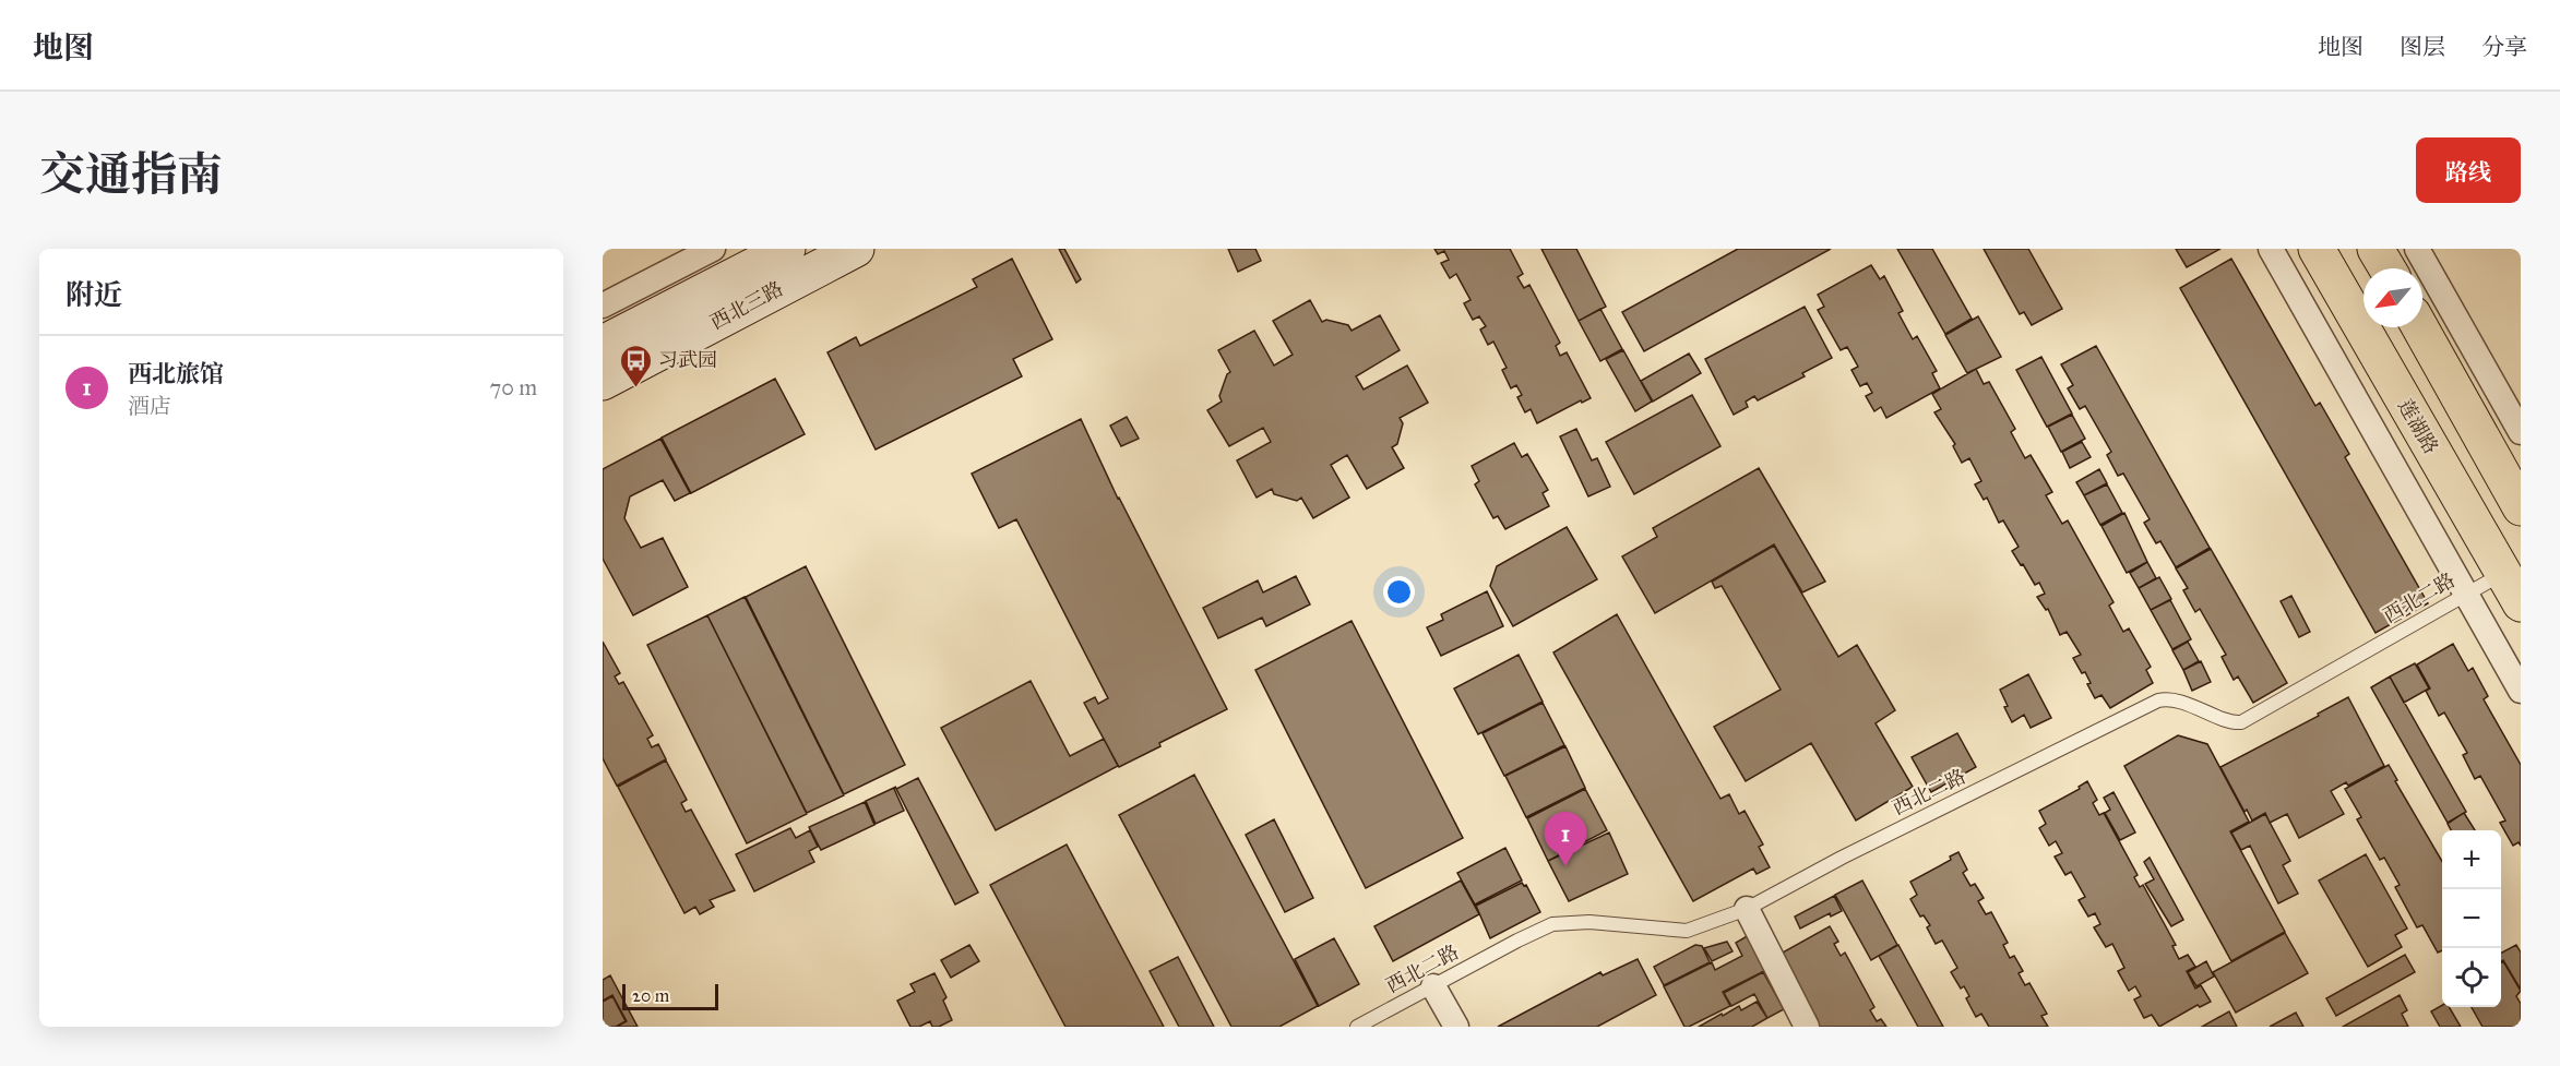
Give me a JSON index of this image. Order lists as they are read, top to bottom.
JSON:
{
  "streets": {
    "main road": ["西北三路", "莲湖路"],
    "lane": ["西北二路"]
  },
  "crossings": [
    ["莲湖路", "西北二路"]
  ],
  "places": {
    "bus stop": ["习武园"]
  },
  "scale_bar": "20 m",
  "north": "bottom left",
  "page": {
    "header": "地图",
    "nav": ["地图", "图层", "分享"],
    "title": "交通指南",
    "buttons": "路线",
    "heading": "附近",
    "list": [
      {
        "mark": "1",
        "name": "西北旅馆",
        "note": "酒店",
        "value": "70 m"
      }
    ],
    "pins": "1",
    "map_buttons": ["+", "−"],
    "scale": "20 m"
  }
}
